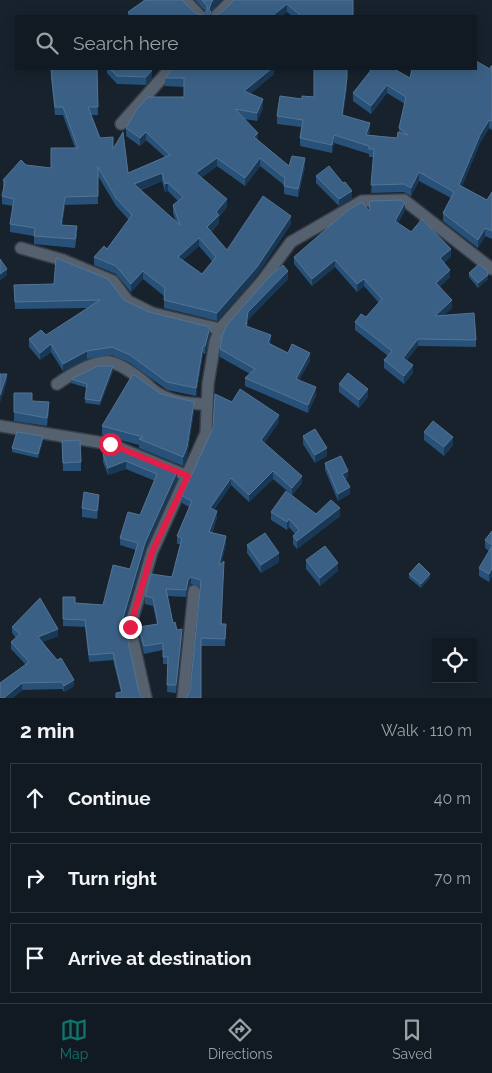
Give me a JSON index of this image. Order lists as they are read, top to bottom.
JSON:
{
  "page": {
    "search": "Search here",
    "heading": ["2 min", "Walk · 110 m"],
    "list": [
      ["Continue", "40 m"],
      ["Turn right", "70 m"],
      "Arrive at destination"
    ],
    "nav": ["Map", "Directions", "Saved"]
  }
}
